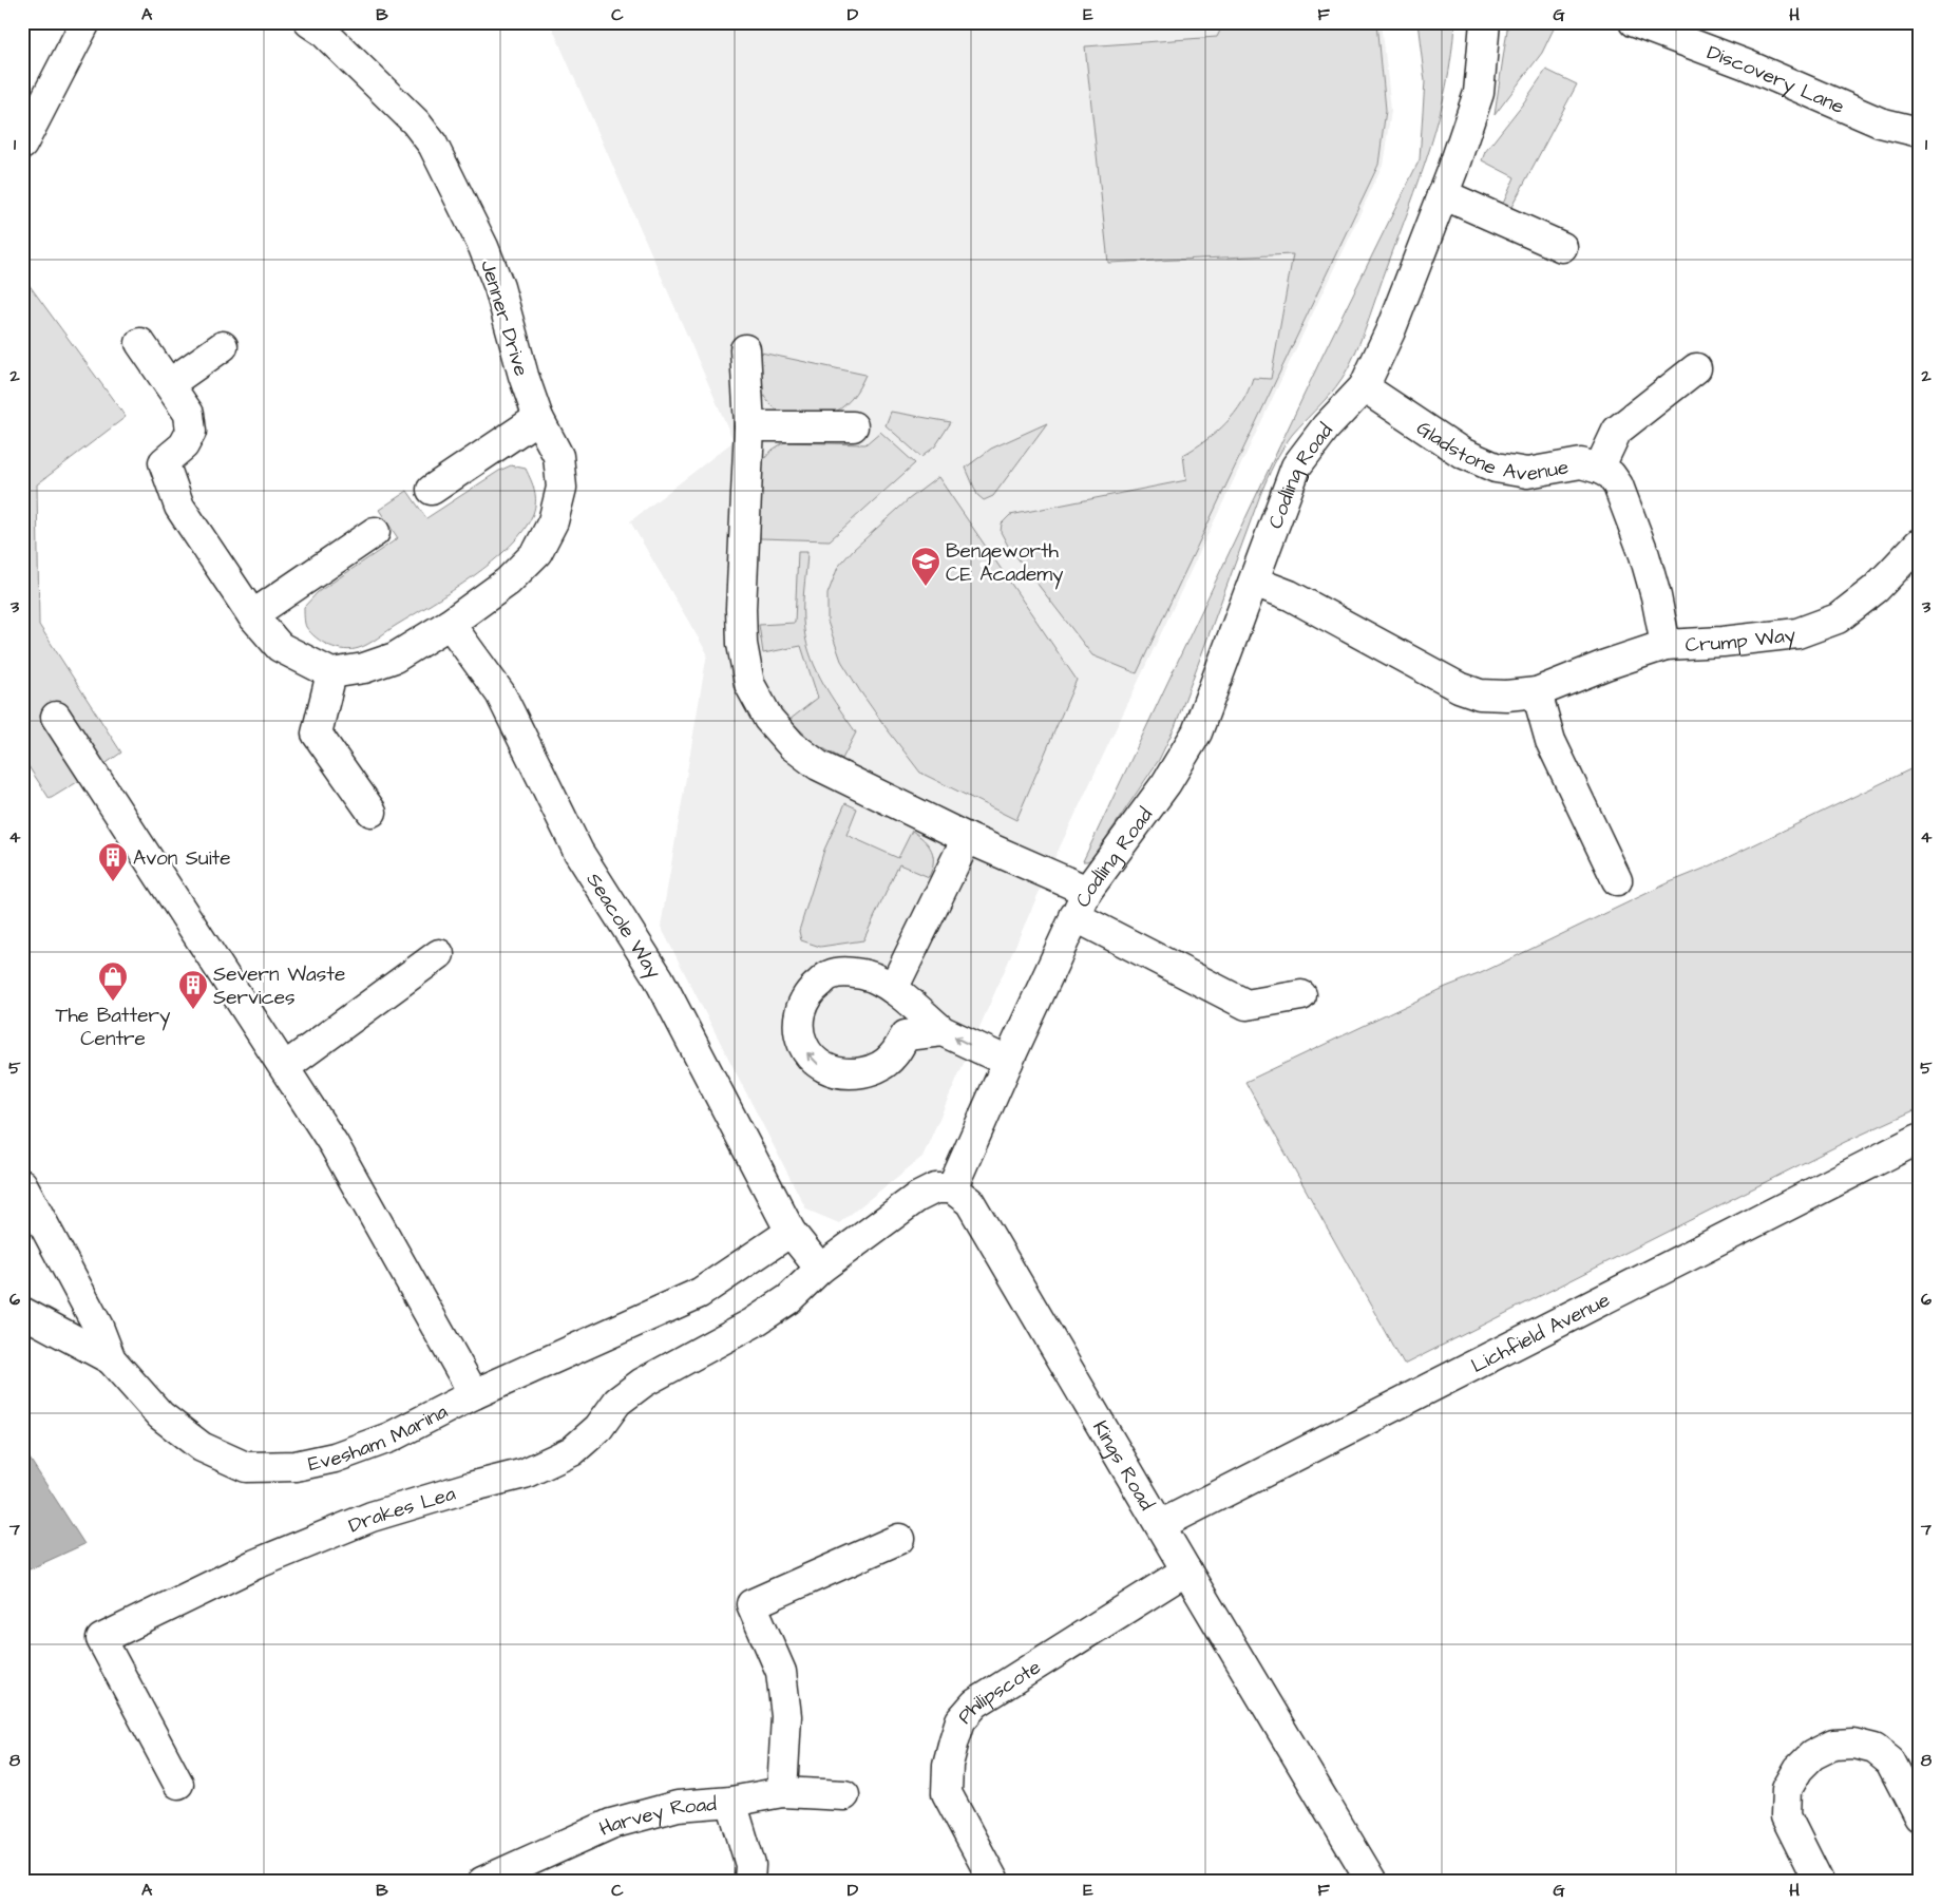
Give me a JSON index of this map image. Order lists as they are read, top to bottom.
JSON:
{
  "streets": {
    "street": [
      "Discovery Lane",
      "Jenner Drive",
      "Gladstone Avenue",
      "Codling Road",
      "Crump Way",
      "Seacole Way",
      "Lichfield Avenue",
      "Evesham Marina",
      "Kings Road",
      "Drakes Lea",
      "Philipscote",
      "Harvey Road"
    ]
  },
  "crossings": [
    ["Jenner Drive", "Seacole Way"],
    ["Gladstone Avenue", "Codling Road"],
    ["Gladstone Avenue", "Crump Way"],
    ["Codling Road", "Crump Way"],
    ["Codling Road", "Kings Road"],
    ["Seacole Way", "Evesham Marina"],
    ["Lichfield Avenue", "Kings Road"],
    ["Kings Road", "Philipscote"]
  ],
  "places": {
    "school or university": ["Bengeworth CE Academy"],
    "building": ["Avon Suite", "Severn Waste Services"],
    "shop": ["The Battery Centre"]
  },
  "grid": {
    "columns": [
      "A",
      "B",
      "C",
      "D",
      "E",
      "F",
      "G",
      "H"
    ],
    "rows": [
      "1",
      "2",
      "3",
      "4",
      "5",
      "6",
      "7",
      "8"
    ]
  }
}
